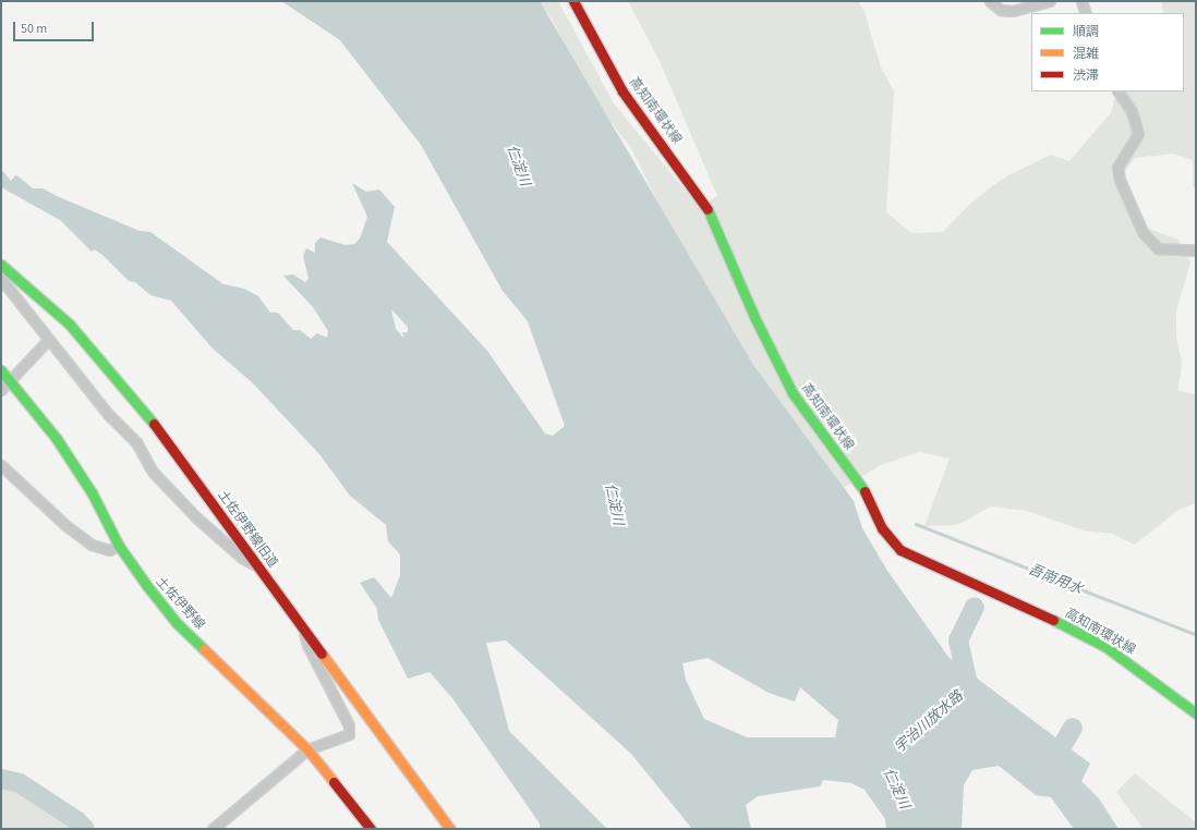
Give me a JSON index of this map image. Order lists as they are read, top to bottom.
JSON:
{
  "streets": {
    "main road": ["高知南環状線", "土佐伊野線旧道", "土佐伊野線"]
  },
  "water": ["仁淀川", "吾南用水", "宇治川放水路"],
  "legend": ["順調", "混雑", "渋滞"],
  "scale_bar": "50 m"
}
